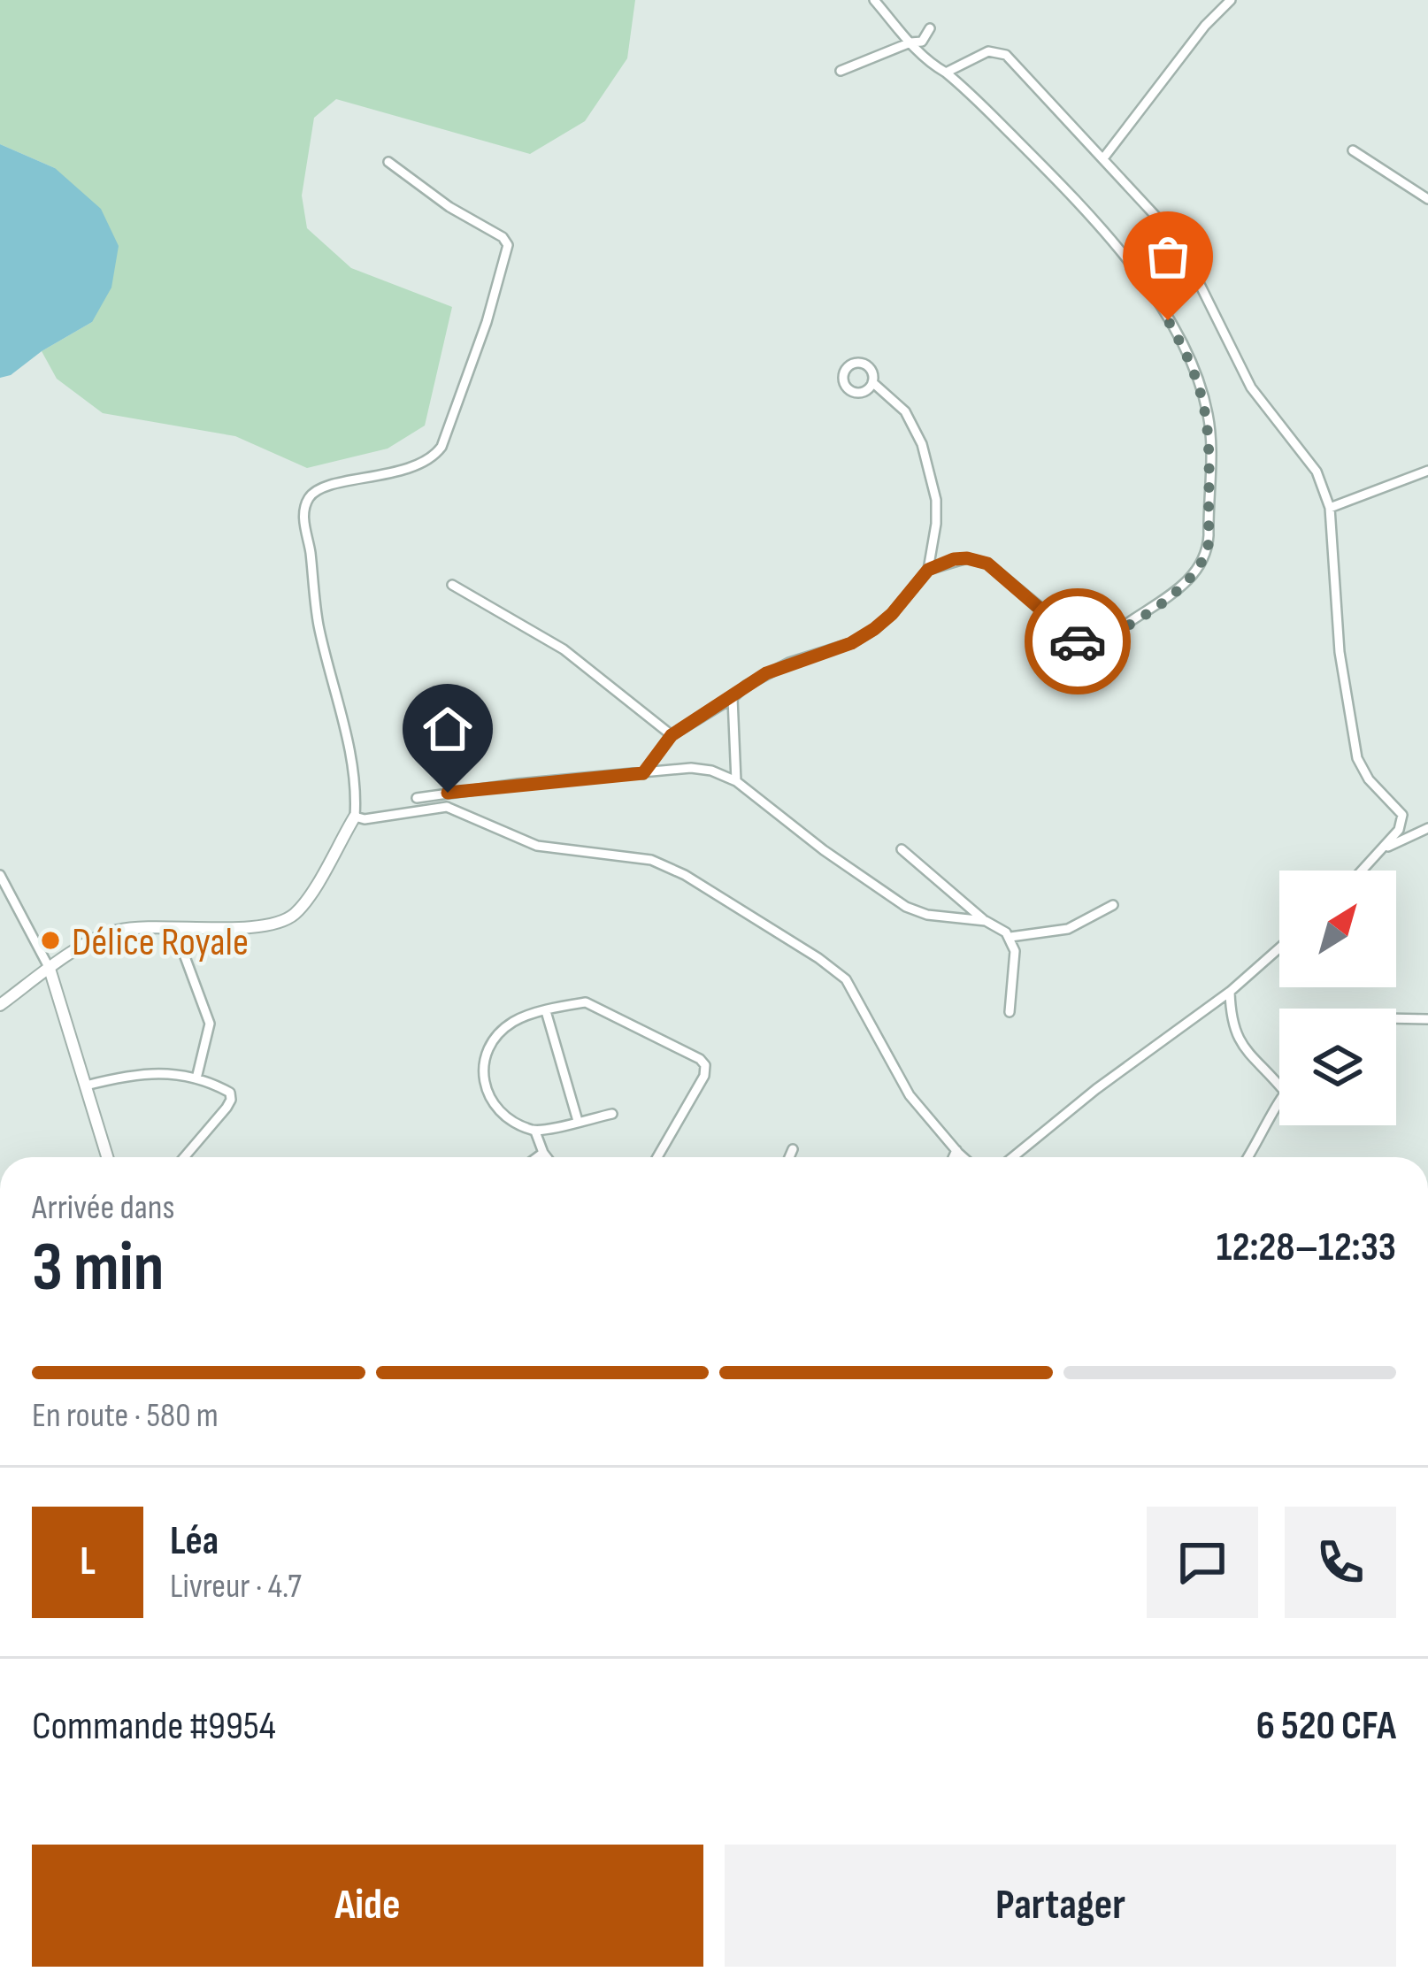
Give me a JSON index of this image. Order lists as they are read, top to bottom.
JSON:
{
  "places": ["Délice Royale"],
  "north": "top right",
  "page": {
    "heading": ["3 min", "Arrivée dans", "12:28–12:33"],
    "panel": [
      "Léa",
      "Livreur · 4.7",
      "Commande #9954",
      "6 520 CFA"
    ],
    "bar": "En route · 580 m",
    "round": "L",
    "buttons": ["Aide", "Partager"]
  }
}
